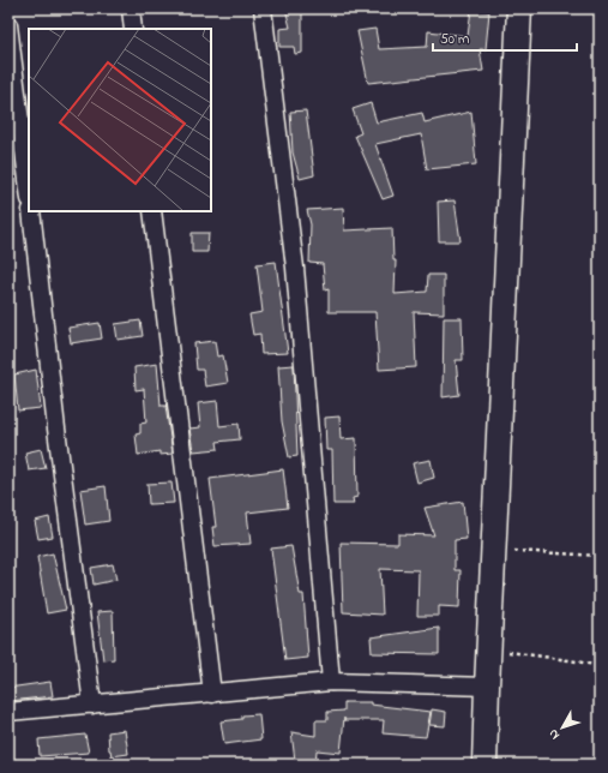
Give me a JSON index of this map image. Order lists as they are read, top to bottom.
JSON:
{
  "scale_bar": "50 m",
  "north": "bottom left"
}
